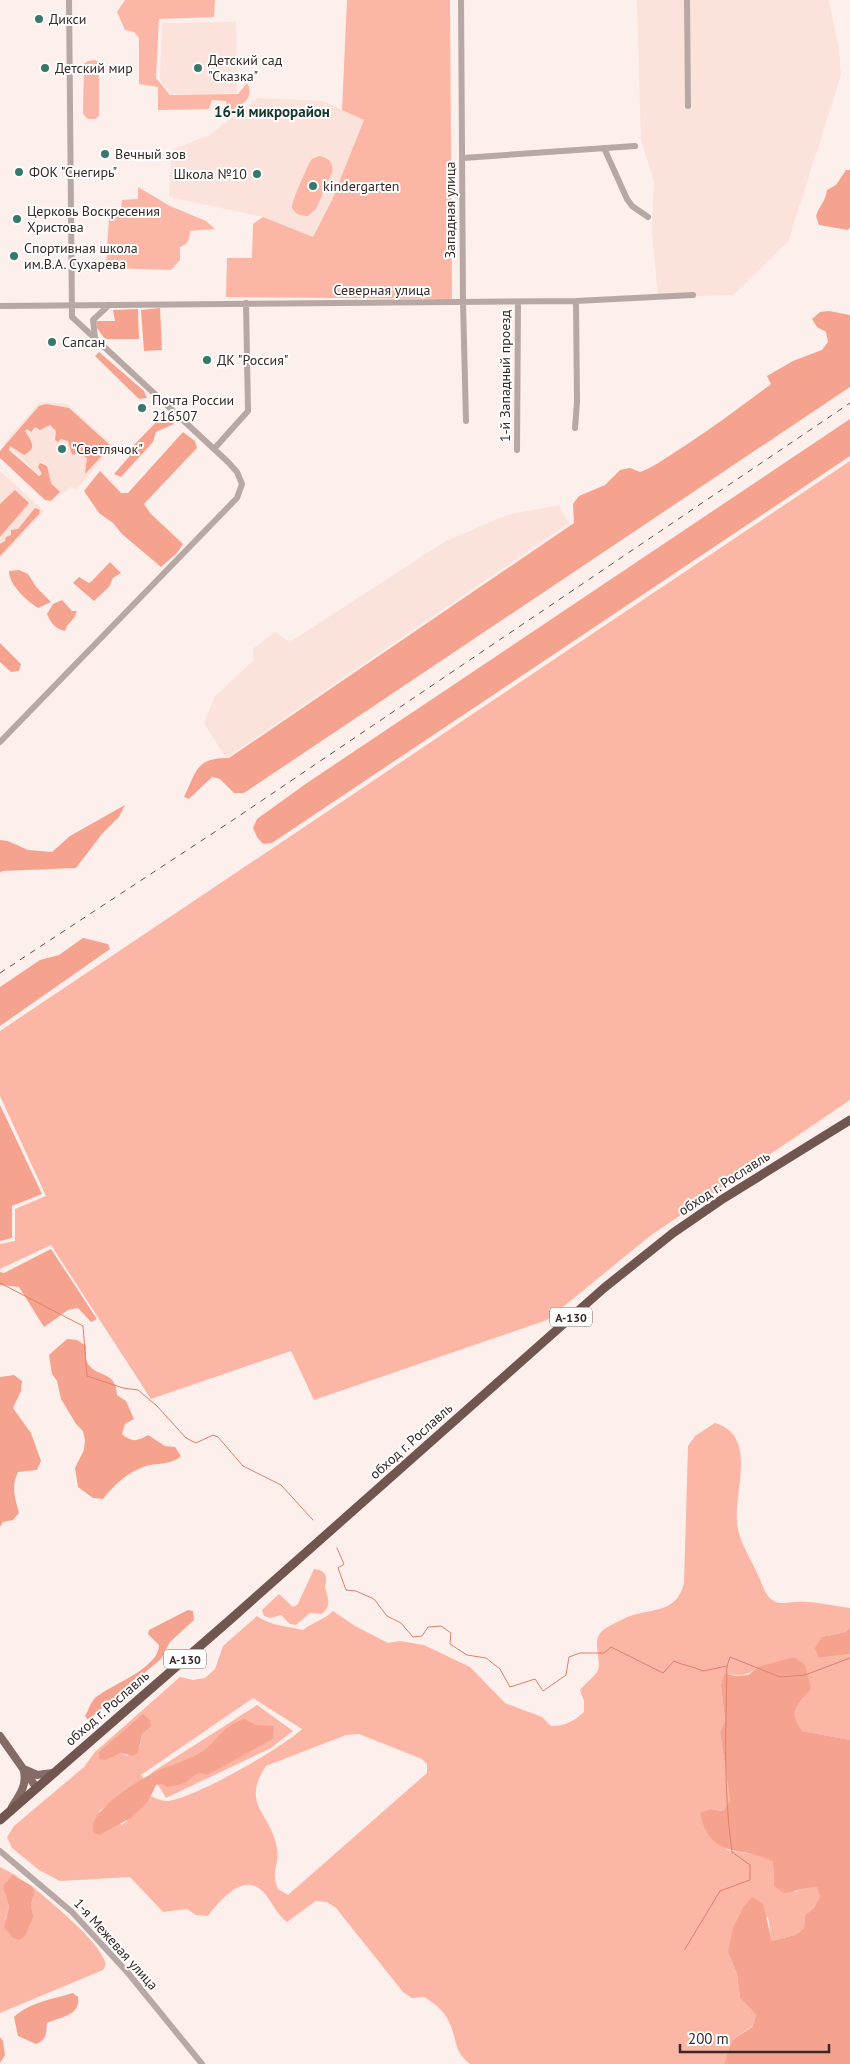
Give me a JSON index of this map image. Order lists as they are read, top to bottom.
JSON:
{
  "streets": {
    "highway": ["обход г. Рославль", "А-130"],
    "street": [
      "Западная улица",
      "Северная улица",
      "1-й Западный проезд",
      "1-я Межевая улица"
    ]
  },
  "crossings": [
    ["Западная улица", "Северная улица"],
    ["Северная улица", "1-й Западный проезд"],
    ["обход г. Рославль", "А-130"]
  ],
  "districts": ["16-й микрорайон"],
  "places": [
    "Дикси",
    "Детский мир",
    "Детский сад \"Сказка\"",
    "Вечный зов",
    "ФОК \"Снегирь\"",
    "Школа №10",
    "kindergarten",
    "Церковь Воскресения Христова",
    "Спортивная школа им.В.А. Сухарева",
    "Сапсан",
    "ДК \"Россия\"",
    "Почта России 216507",
    "\"Светлячок\""
  ],
  "scale_bar": "200 m"
}
